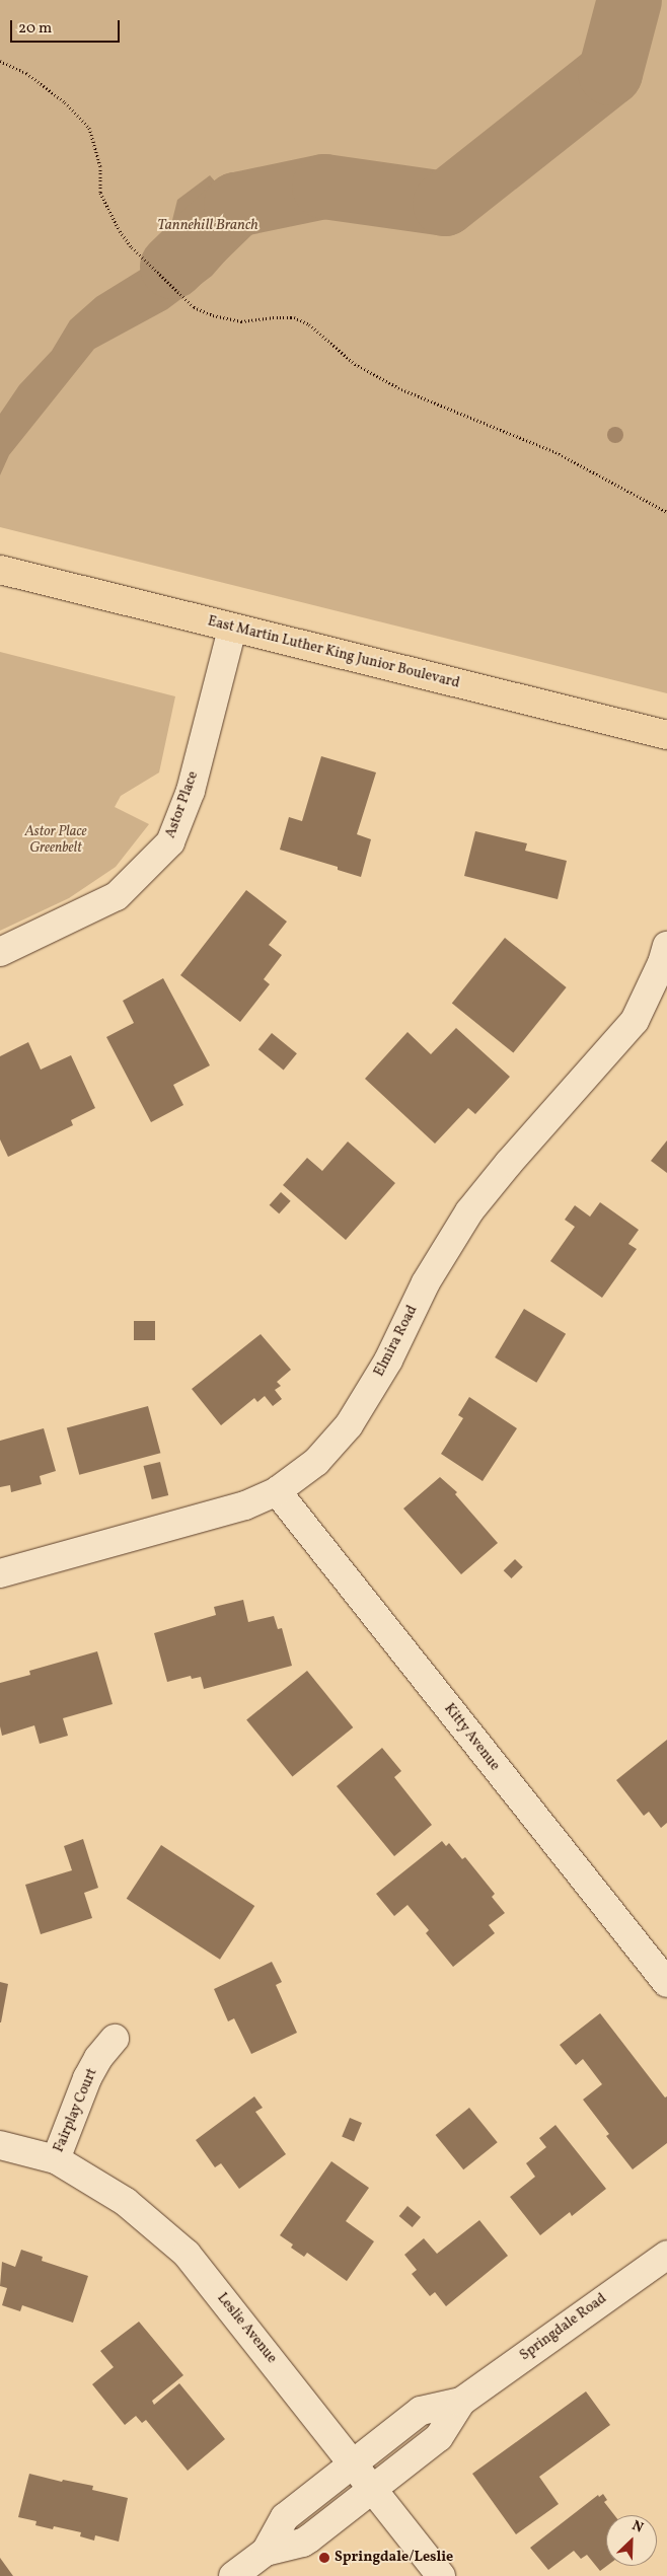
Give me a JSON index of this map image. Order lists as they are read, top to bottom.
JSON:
{
  "streets": {
    "main road": ["East Martin Luther King Junior Boulevard"],
    "street": [
      "Astor Place",
      "Elmira Road",
      "Kitty Avenue",
      "Fairplay Court",
      "Springdale Road",
      "Leslie Avenue"
    ]
  },
  "crossings": [
    ["East Martin Luther King Junior Boulevard", "Astor Place"],
    ["Elmira Road", "Kitty Avenue"],
    ["Fairplay Court", "Leslie Avenue"],
    ["Springdale Road", "Leslie Avenue"]
  ],
  "water": ["Tannehill Branch"],
  "parks": ["Astor Place Greenbelt"],
  "places": ["Springdale/Leslie"],
  "scale_bar": "20 m",
  "north": "top right"
}
